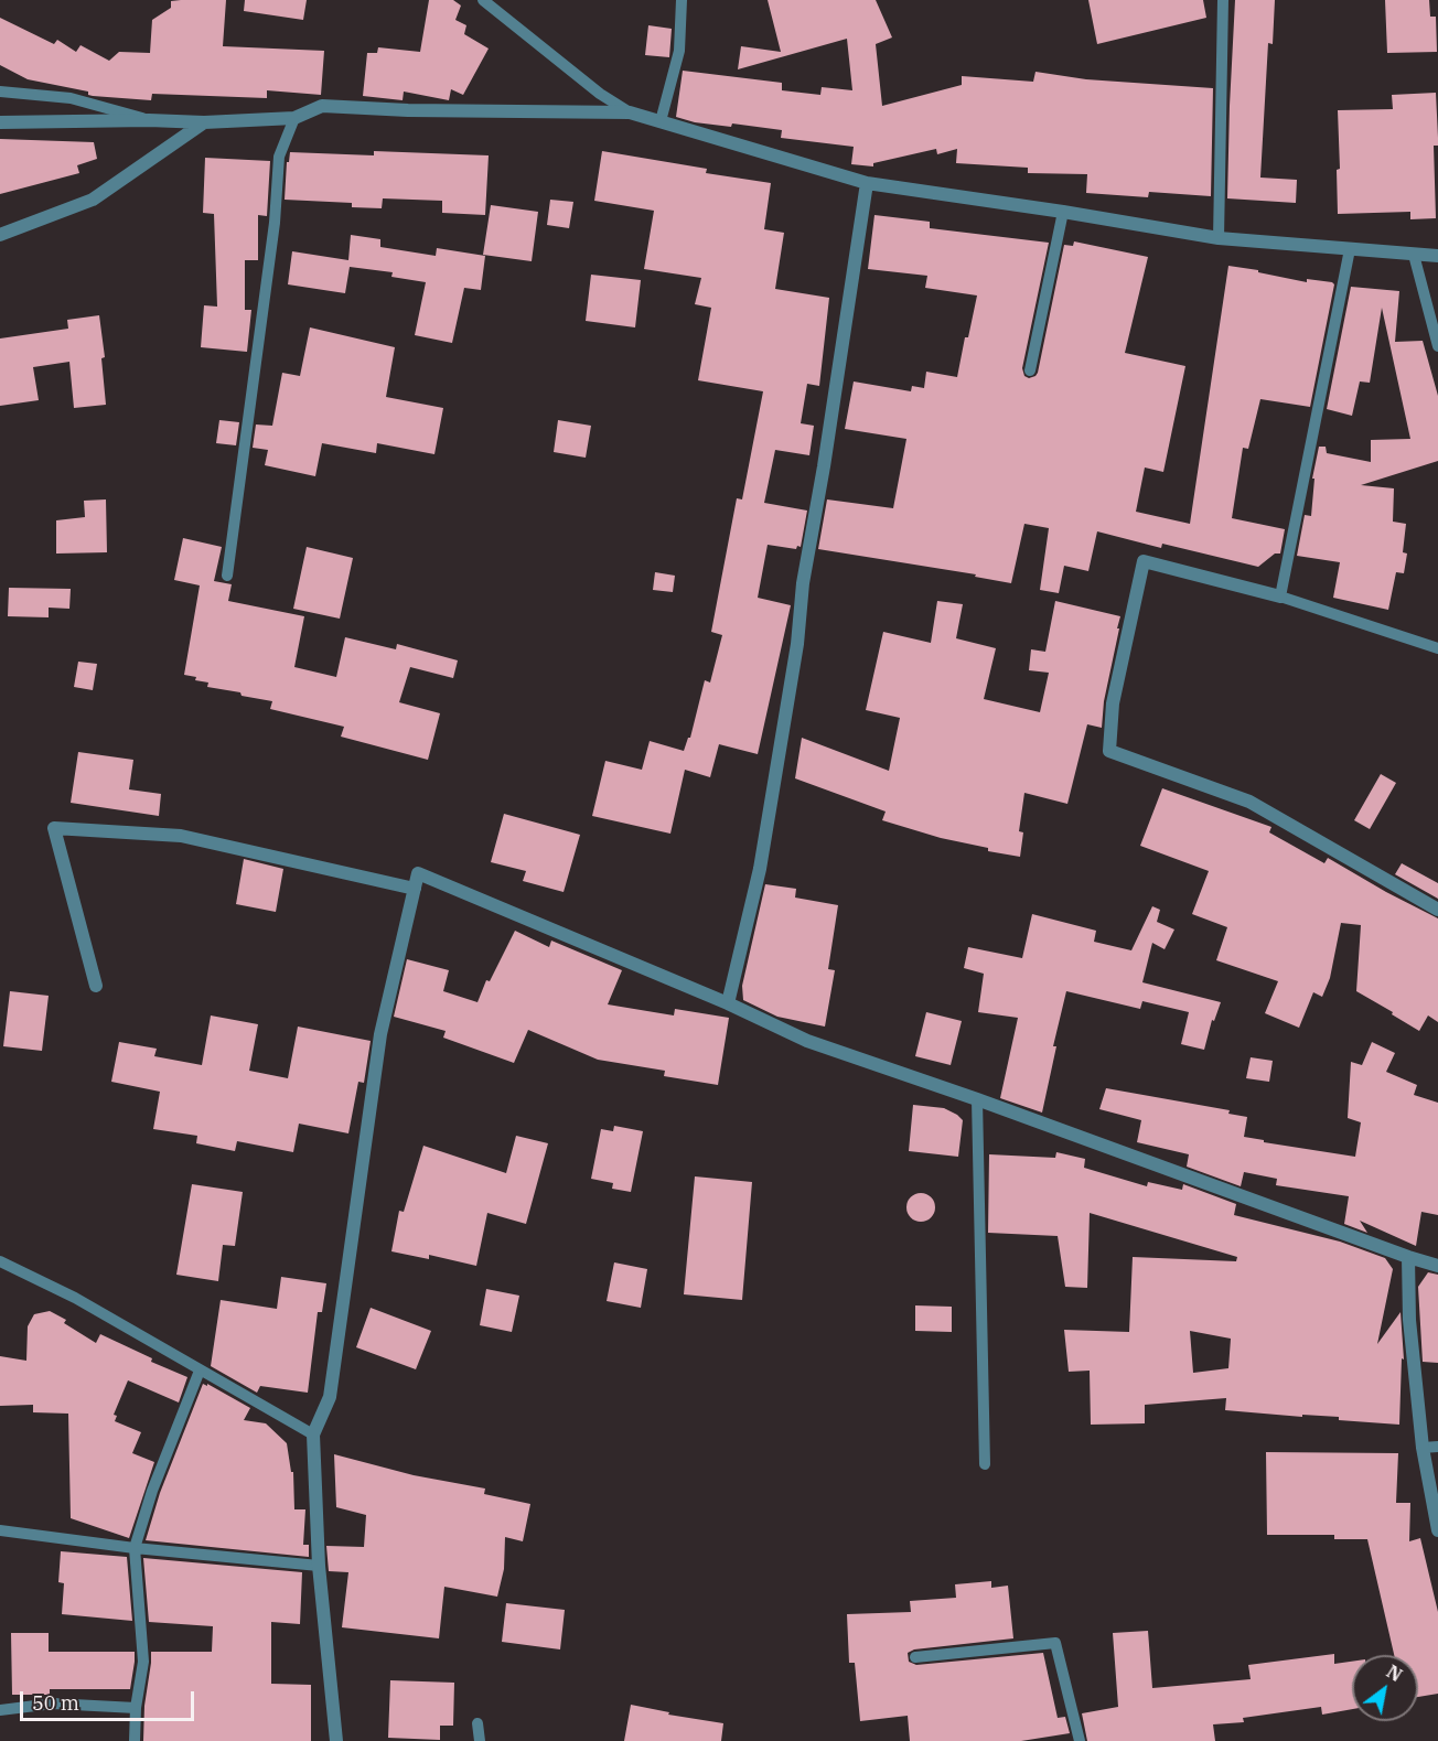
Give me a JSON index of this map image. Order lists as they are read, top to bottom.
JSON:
{
  "scale_bar": "50 m",
  "north": "top right"
}
